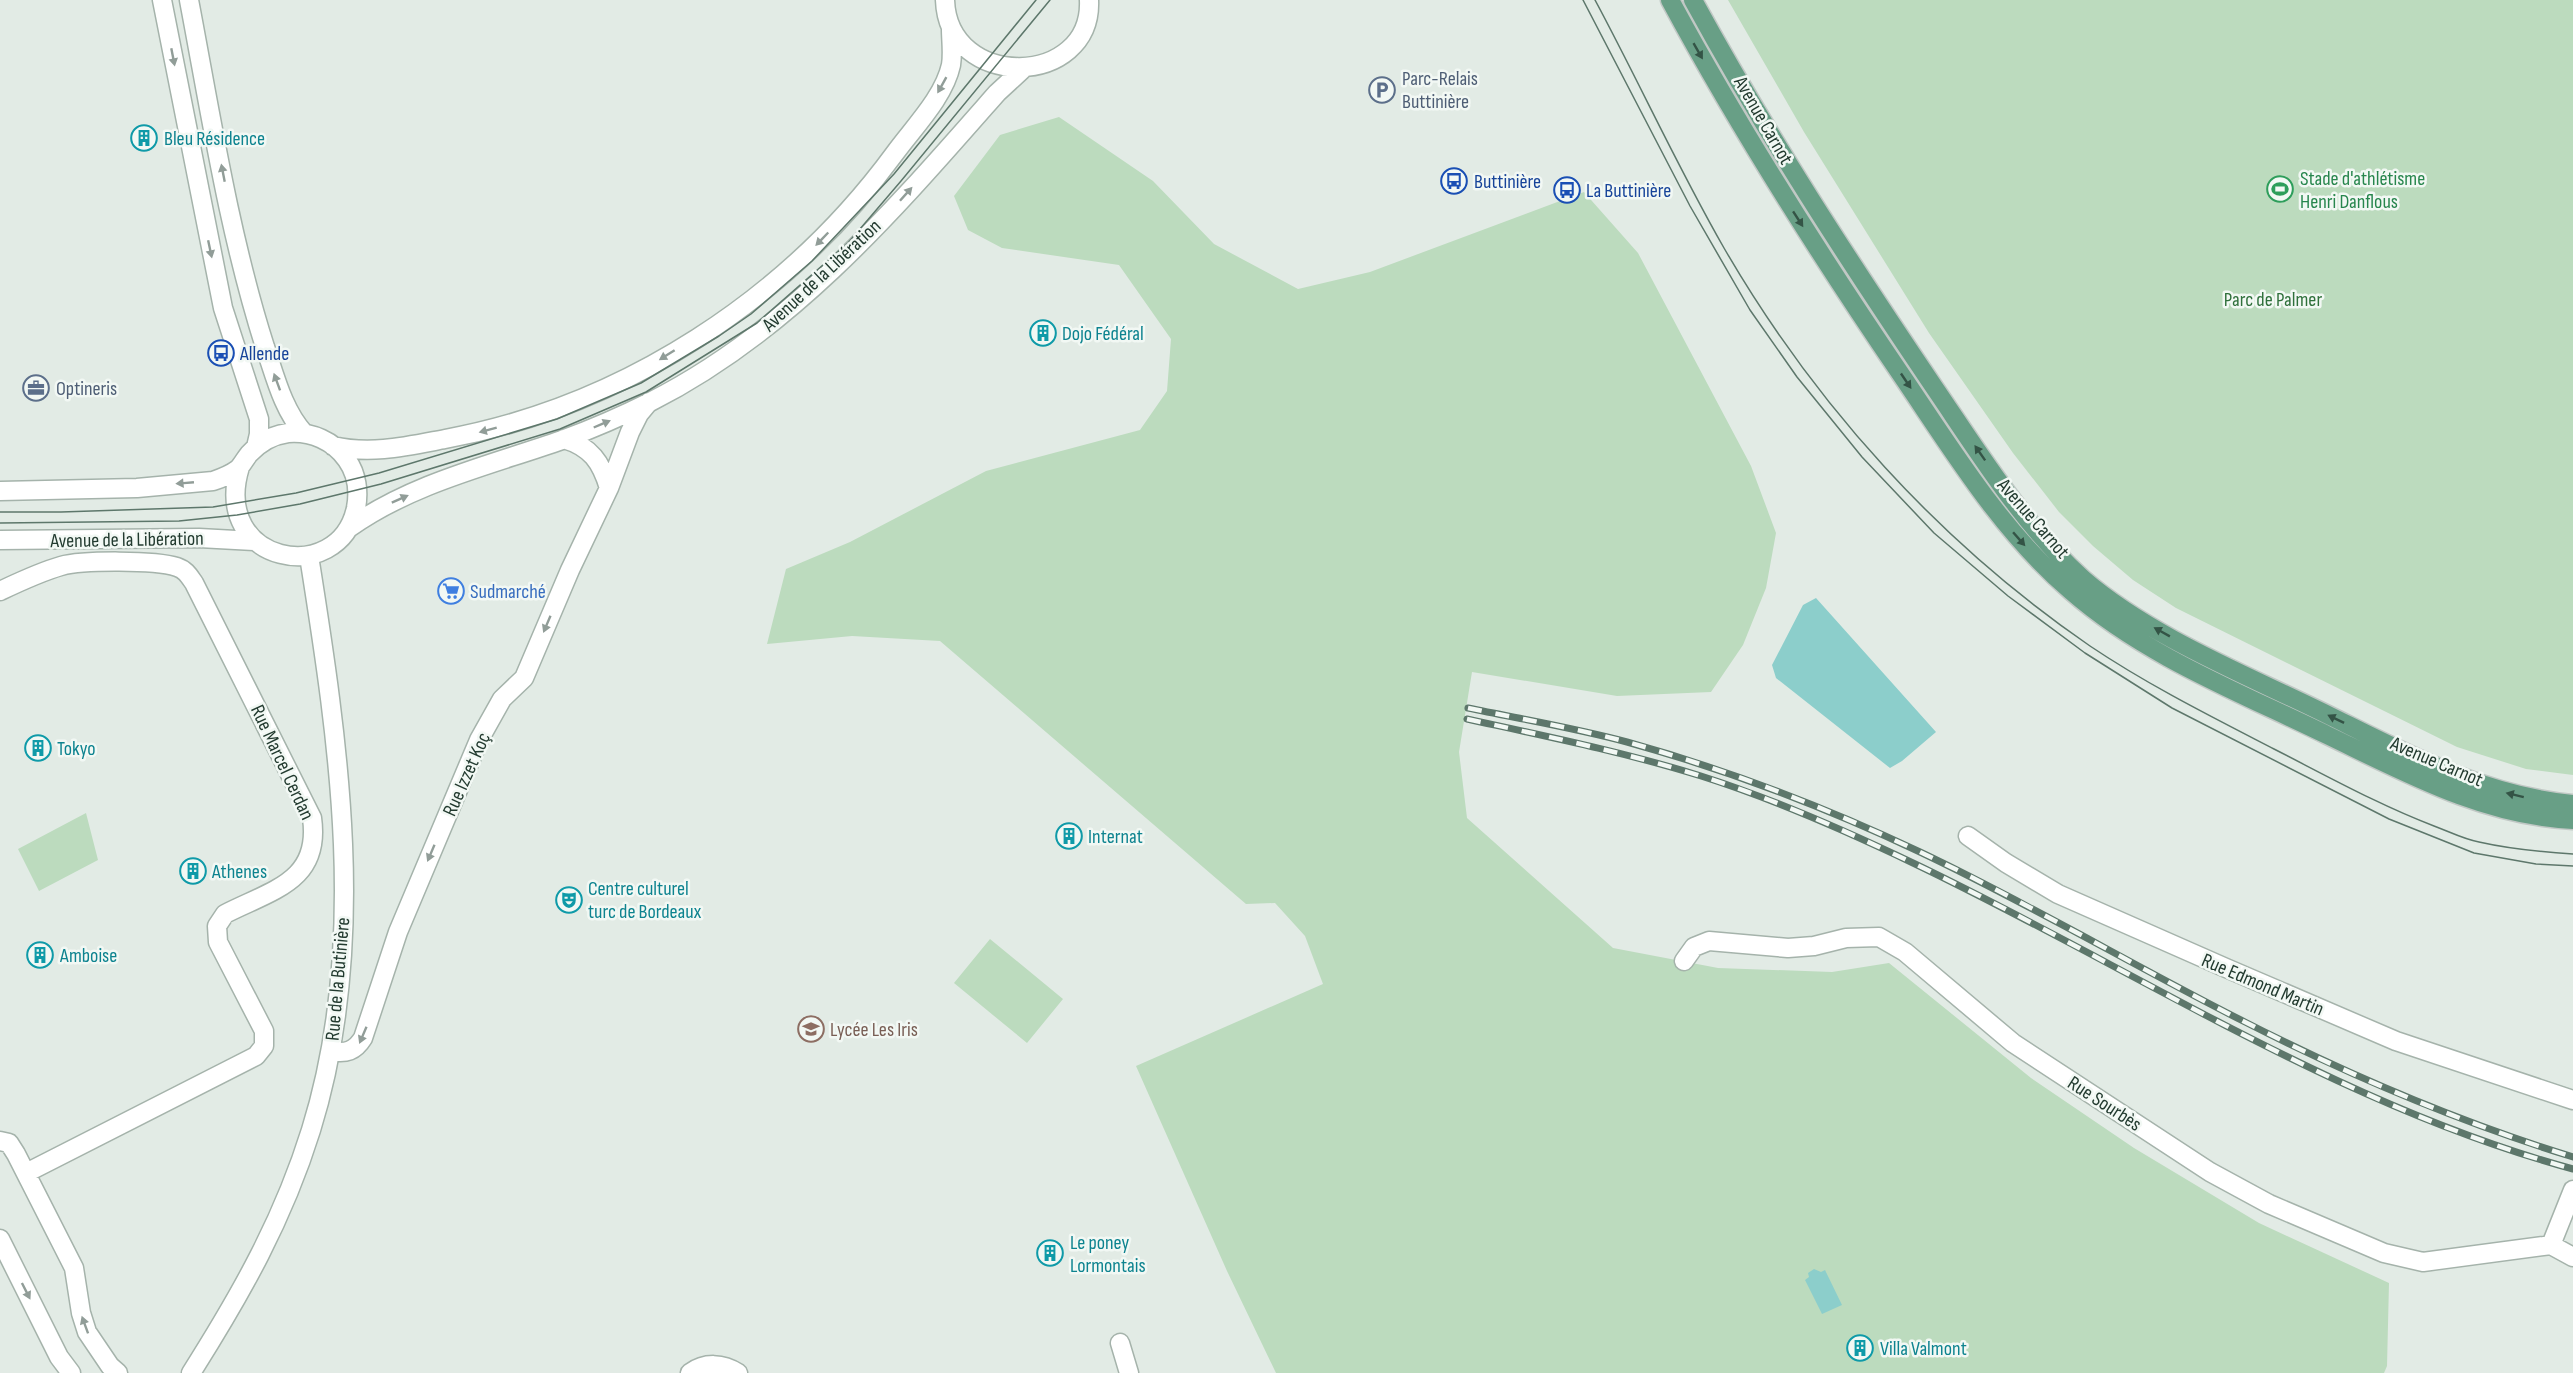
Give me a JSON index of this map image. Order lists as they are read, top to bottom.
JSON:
{
  "streets": {
    "main road": ["Avenue Carnot"],
    "street": [
      "Avenue de la Libération",
      "Rue Marcel Cerdan",
      "Rue Izzet Koç",
      "Rue de la Butinière",
      "Rue Edmond Martin",
      "Rue Sourbès"
    ]
  },
  "crossings": [
    ["Avenue de la Libération", "Rue Izzet Koç"],
    ["Avenue de la Libération", "Rue de la Butinière"],
    ["Rue Izzet Koç", "Rue de la Butinière"]
  ],
  "one_way": ["Rue Izzet Koç"],
  "parks": ["Parc de Palmer"],
  "places": {
    "parking": ["Parc-Relais Buttinière"],
    "building": [
      "Bleu Résidence",
      "Dojo Fédéral",
      "Tokyo",
      "Internat",
      "Athenes",
      "Amboise",
      "Le poney Lormontais",
      "Villa Valmont"
    ],
    "bus stop": ["Buttinière", "La Buttinière", "Allende"],
    "sports": ["Stade d'athlétisme Henri Danflous"],
    "office": ["Optineris"],
    "supermarket": ["Sudmarché"],
    "theatre": ["Centre culturel turc de Bordeaux"],
    "school or university": ["Lycée Les Iris"]
  }
}
